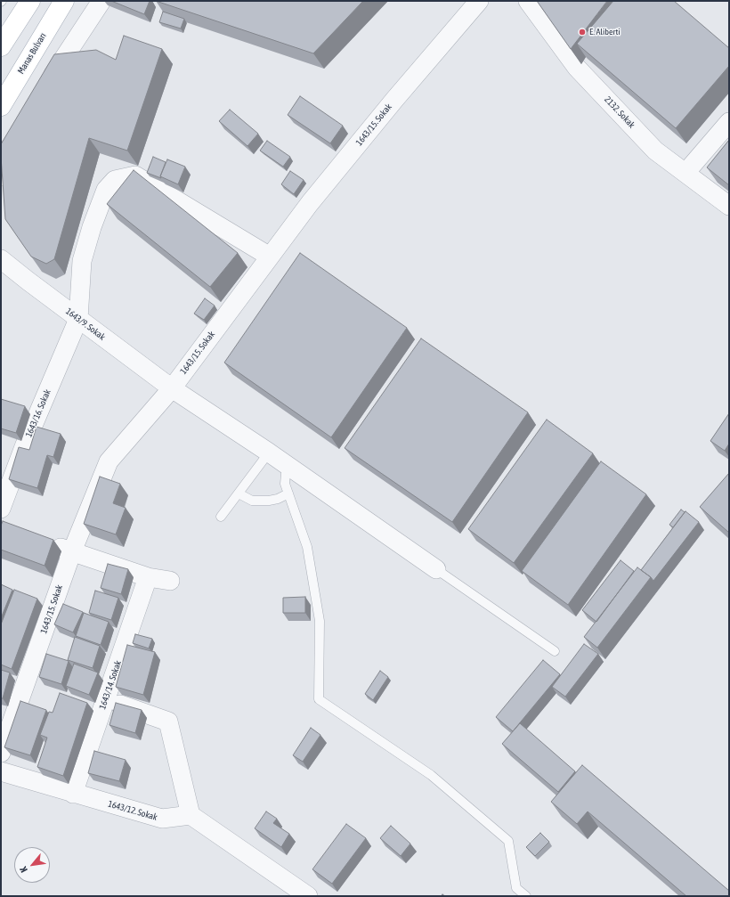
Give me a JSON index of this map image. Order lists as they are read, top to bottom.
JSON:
{
  "streets": {
    "main road": ["Manas Bulvarı"],
    "street": [
      "2132. Sokak",
      "1643/15. Sokak",
      "1643/9. Sokak",
      "1643/16. Sokak",
      "1643/14. Sokak",
      "1643/12. Sokak"
    ]
  },
  "crossings": [
    ["1643/15. Sokak", "1643/9. Sokak"],
    ["1643/15. Sokak", "1643/16. Sokak"],
    ["1643/9. Sokak", "1643/16. Sokak"],
    ["1643/14. Sokak", "1643/12. Sokak"]
  ],
  "places": ["E. Aliberti"],
  "north": "bottom left"
}
